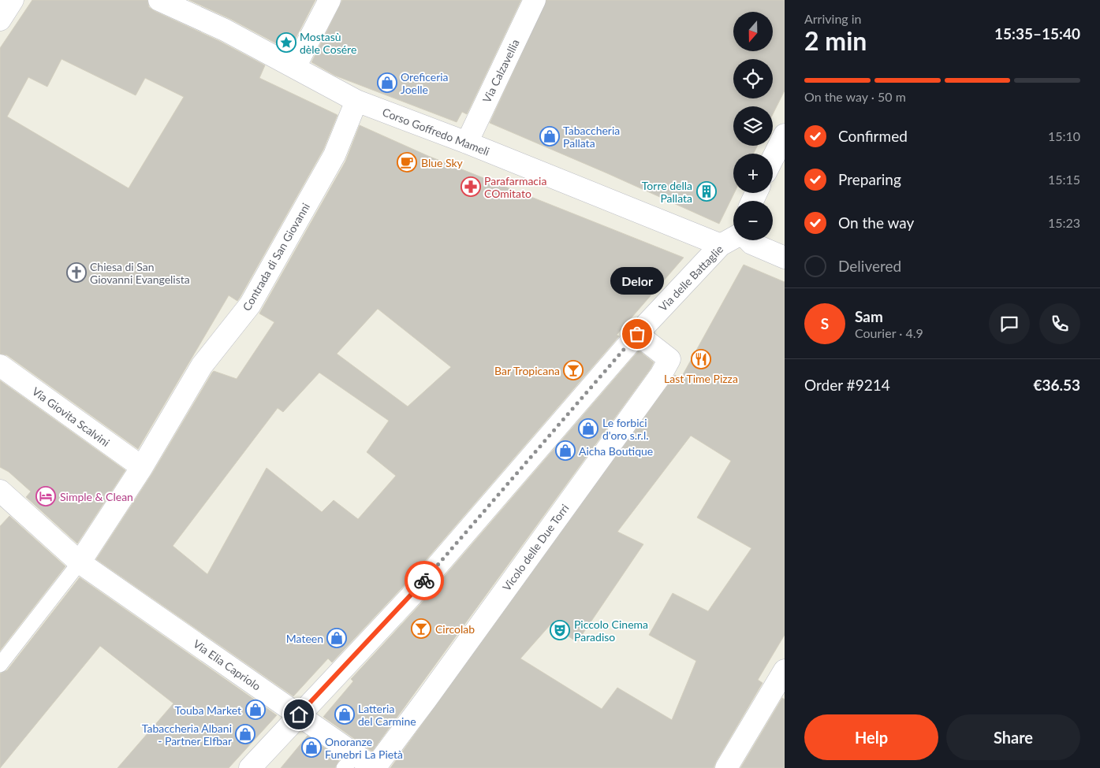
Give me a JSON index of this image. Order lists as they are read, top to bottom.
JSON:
{
  "streets": {
    "street": [
      "Via Calzavellia",
      "Corso Goffredo Mameli",
      "Contrada di San Giovanni",
      "Via delle Battaglie",
      "Via Giovita Scalvini",
      "Vicolo delle Due Torri",
      "Via Elia Capriolo"
    ]
  },
  "crossings": [
    ["Via Calzavellia", "Corso Goffredo Mameli"],
    ["Corso Goffredo Mameli", "Contrada di San Giovanni"],
    ["Corso Goffredo Mameli", "Via delle Battaglie"],
    ["Contrada di San Giovanni", "Via Giovita Scalvini"],
    ["Contrada di San Giovanni", "Via Elia Capriolo"],
    ["Via delle Battaglie", "Vicolo delle Due Torri"],
    ["Via delle Battaglie", "Via Elia Capriolo"],
    ["Vicolo delle Due Torri", "Via Elia Capriolo"]
  ],
  "places": {
    "place": ["Mostasù dèle Cosére"],
    "shop": [
      "Oreficeria Joelle",
      "Tabaccheria Pallata",
      "Le forbici d'oro s.r.l.",
      "Aicha Boutique",
      "Mateen",
      "Touba Market",
      "Latteria del Carmine",
      "Tabaccheria Albani - Partner Elfbar",
      "Onoranze Funebri La Pietà"
    ],
    "cafe": ["Blue Sky"],
    "pharmacy": ["Parafarmacia COmitato"],
    "building": ["Torre della Pallata"],
    "church": ["Chiesa di San Giovanni Evangelista"],
    "other": ["Delor"],
    "restaurant": ["Last Time Pizza"],
    "bar": ["Bar Tropicana", "Circolab"],
    "hotel": ["Simple & Clean"],
    "theatre": ["Piccolo Cinema Paradiso"]
  },
  "north": "bottom",
  "page": {
    "heading": ["2 min", "Arriving in", "15:35–15:40"],
    "panel": [
      "Sam",
      "Courier · 4.9",
      "Order #9214",
      "€36.53"
    ],
    "map_buttons": ["+", "−"],
    "bar": "On the way · 50 m",
    "list": [
      ["Confirmed", "15:10"],
      ["Preparing", "15:15"],
      ["On the way", "15:23"],
      "Delivered"
    ],
    "bubble": "Delor",
    "round": "S",
    "buttons": ["Help", "Share"]
  }
}
